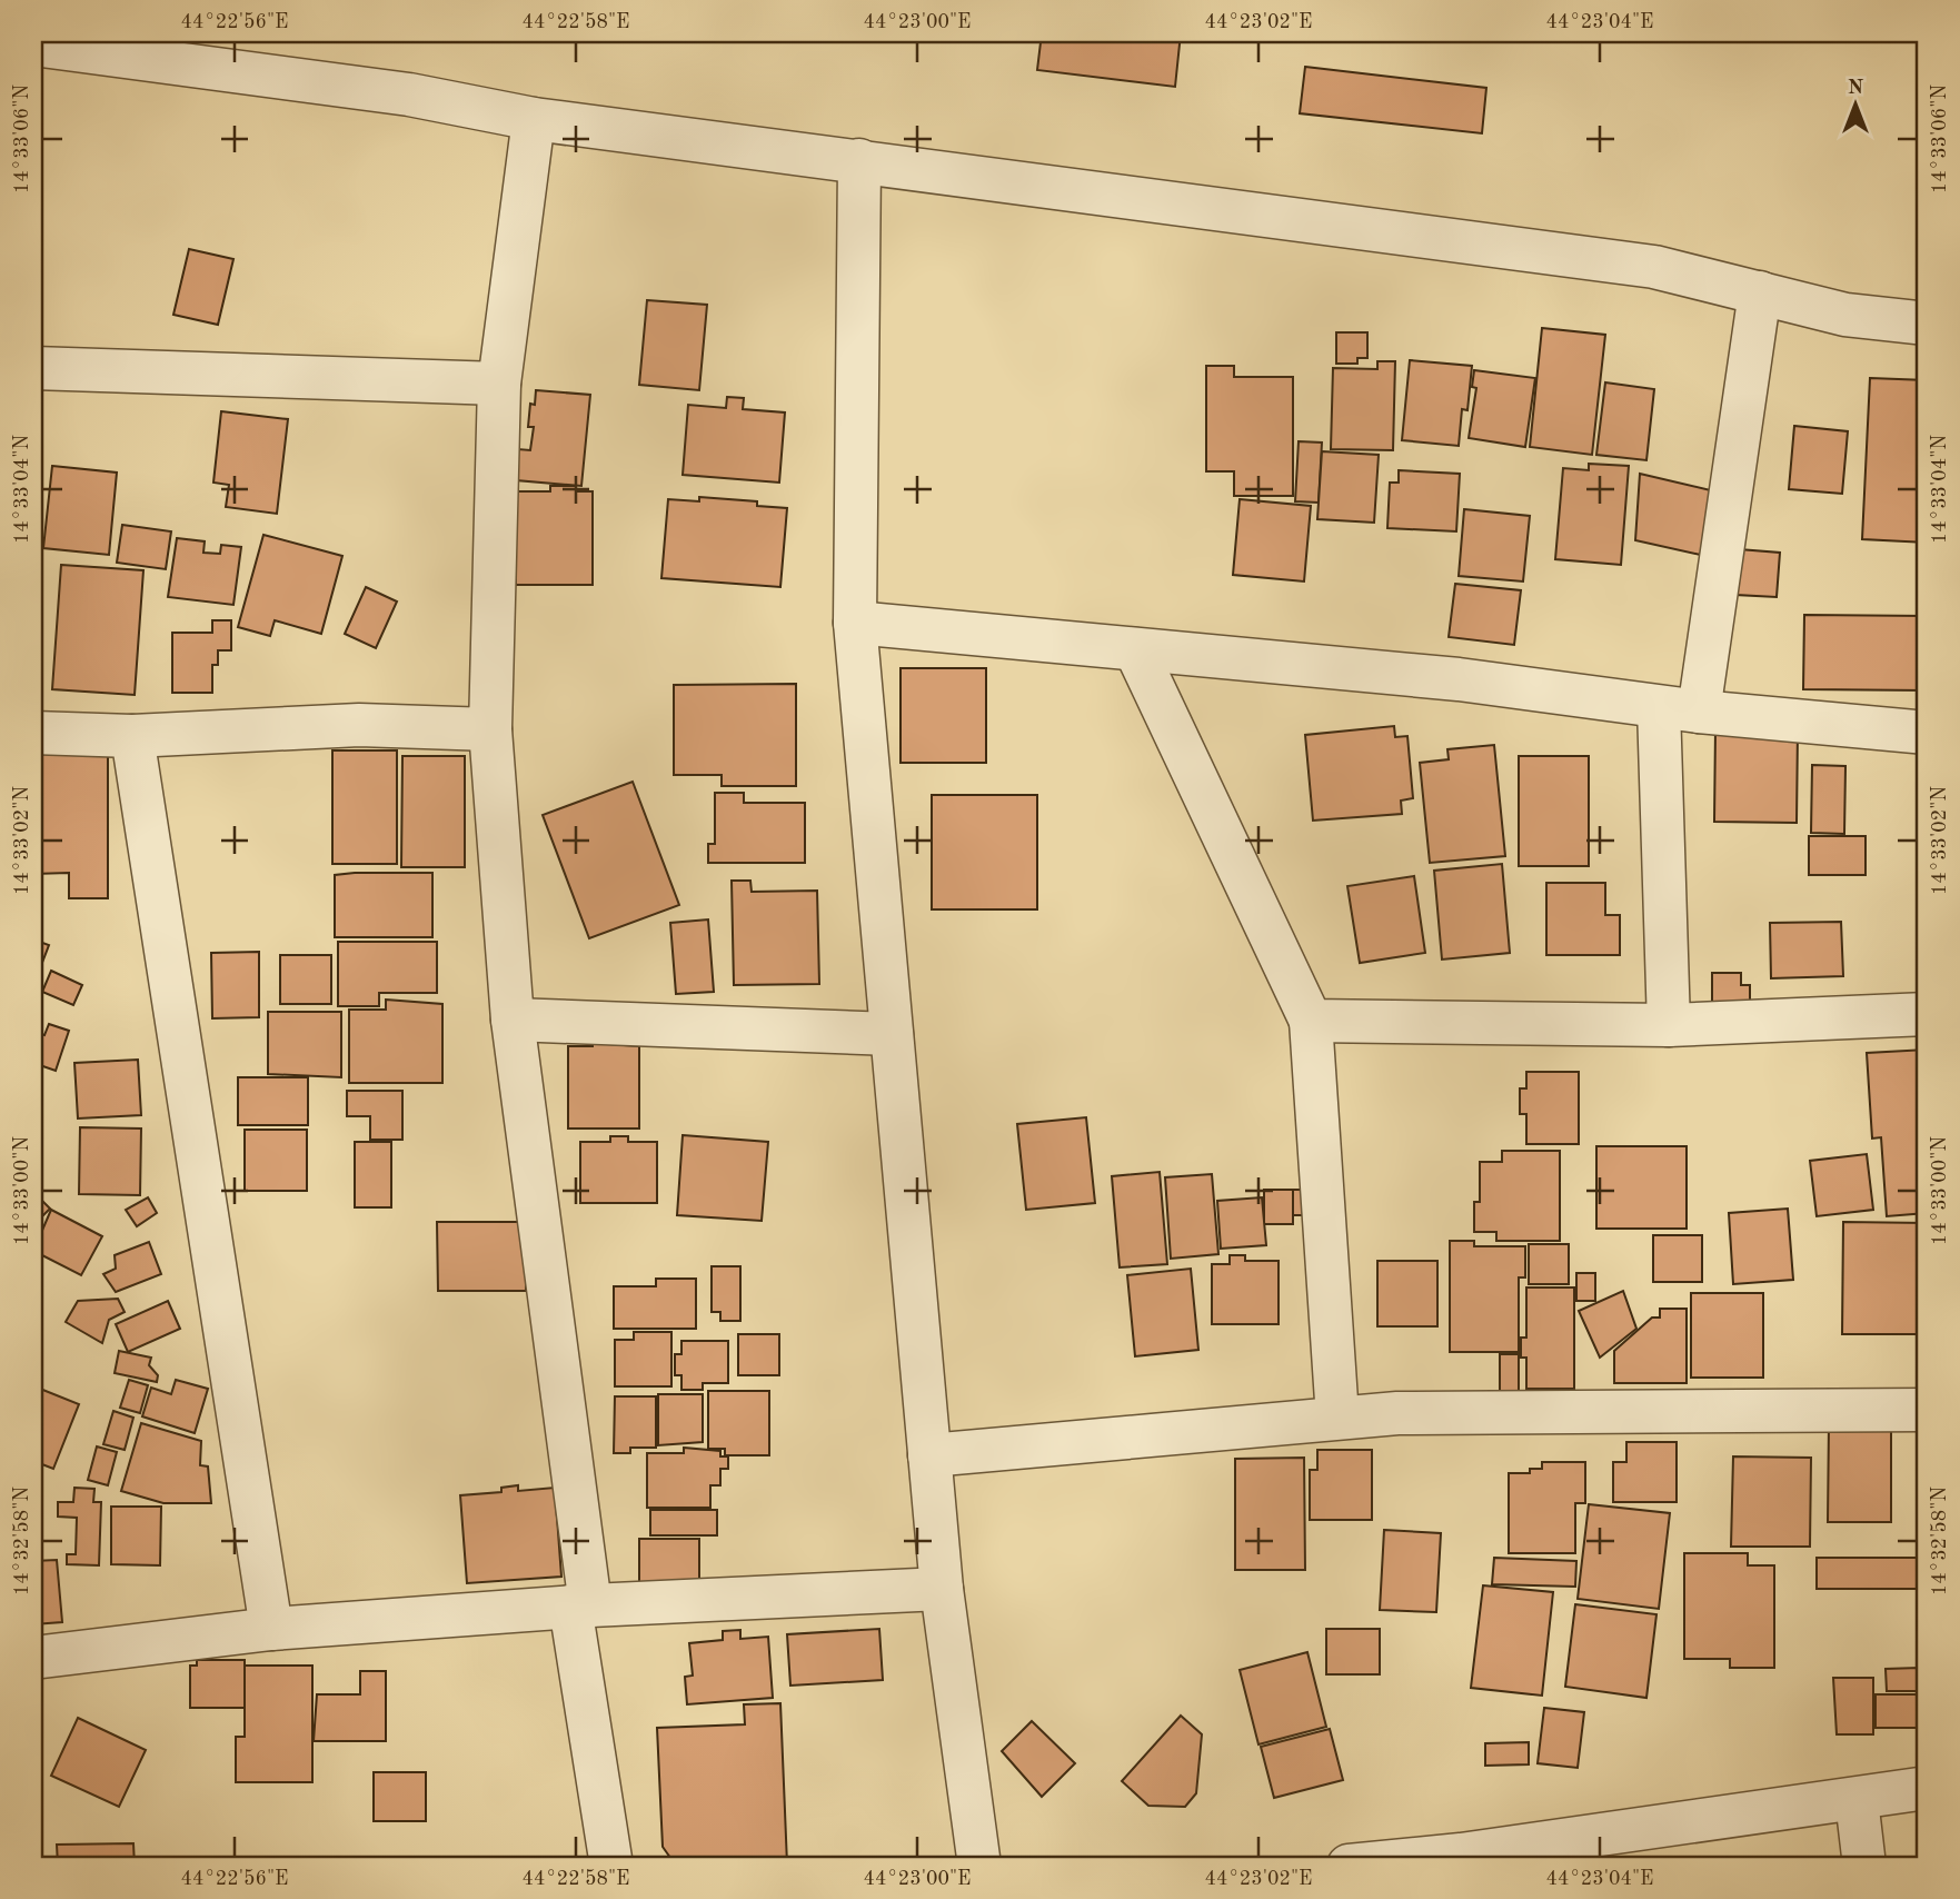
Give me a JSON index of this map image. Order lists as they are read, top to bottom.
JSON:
{
  "north": "top",
  "coordinates": [
    "44°22'56\"E",
    "44°22'58\"E",
    "44°23'00\"E",
    "44°23'02\"E",
    "44°23'04\"E",
    "14°33'06\"N",
    "14°33'04\"N",
    "14°33'02\"N",
    "14°33'00\"N",
    "14°32'58\"N"
  ]
}
